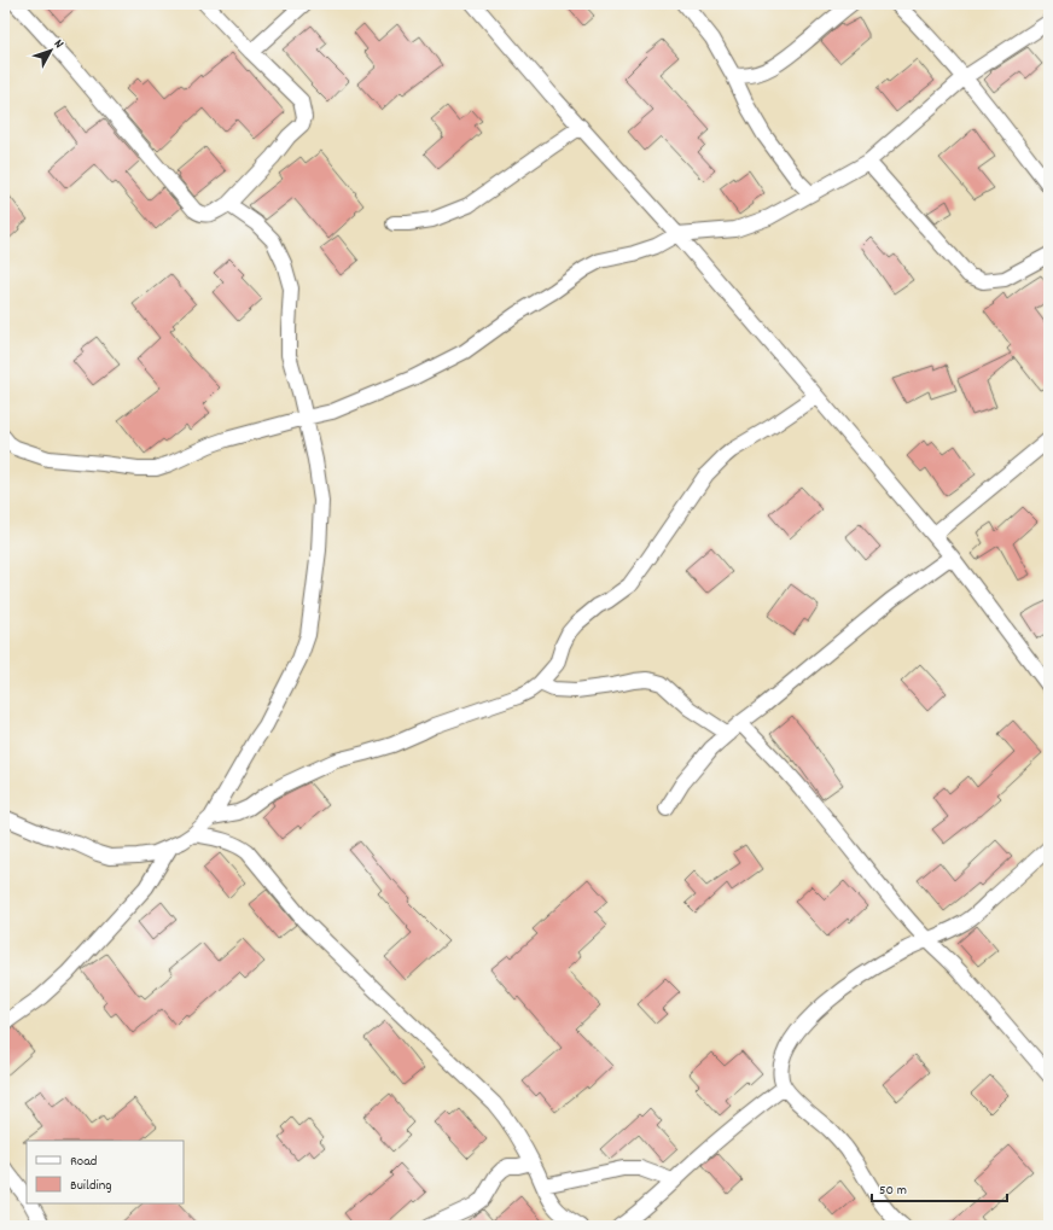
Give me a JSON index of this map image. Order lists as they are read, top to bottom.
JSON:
{
  "legend": ["Road", "Building"],
  "scale_bar": "50 m",
  "north": "top right"
}
